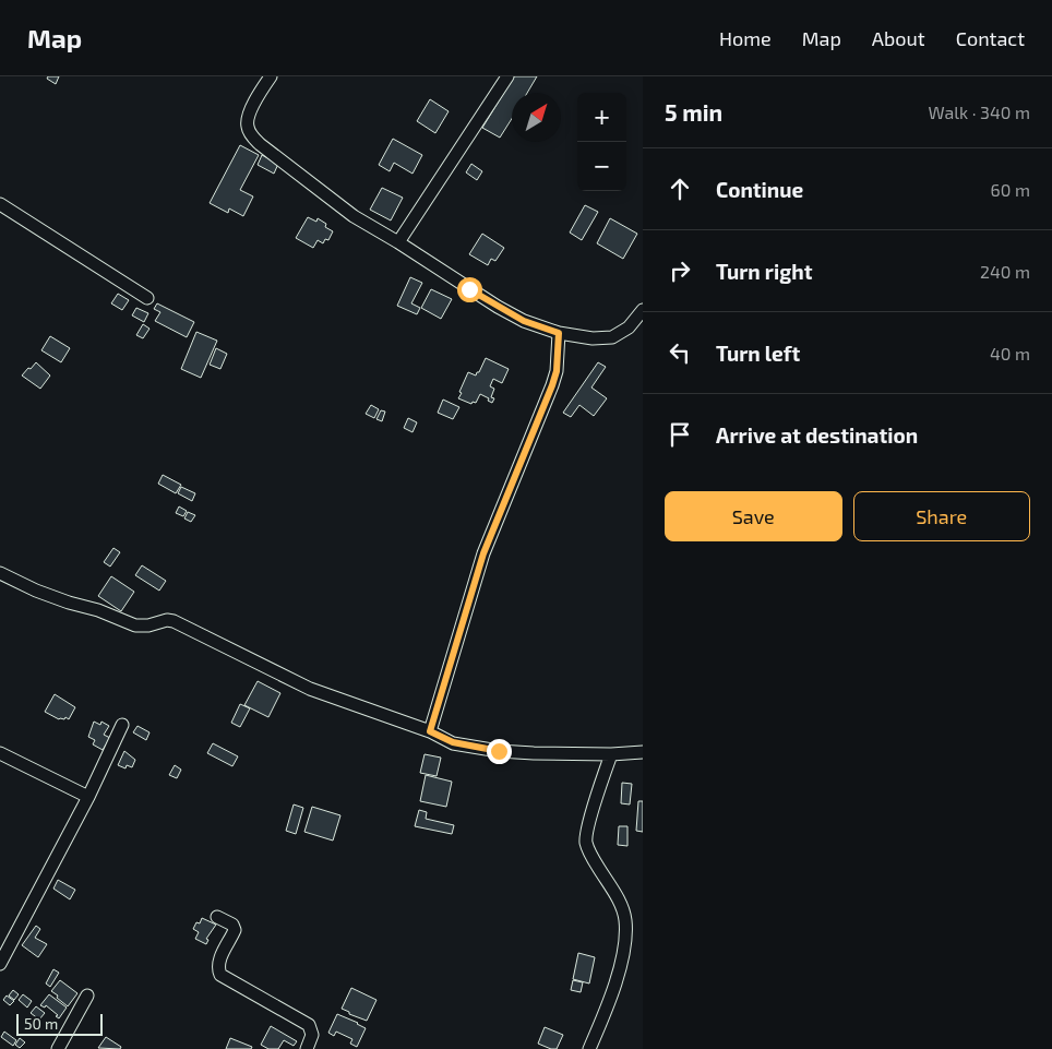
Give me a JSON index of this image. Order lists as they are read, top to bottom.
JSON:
{
  "scale_bar": "50 m",
  "north": "top right",
  "page": {
    "header": "Map",
    "nav": [
      "Home",
      "Map",
      "About",
      "Contact"
    ],
    "heading": ["5 min", "Walk · 340 m"],
    "map_buttons": ["+", "−"],
    "list": [
      ["Continue", "60 m"],
      ["Turn right", "240 m"],
      ["Turn left", "40 m"],
      "Arrive at destination"
    ],
    "buttons": ["Save", "Share"],
    "scale": "50 m"
  }
}
